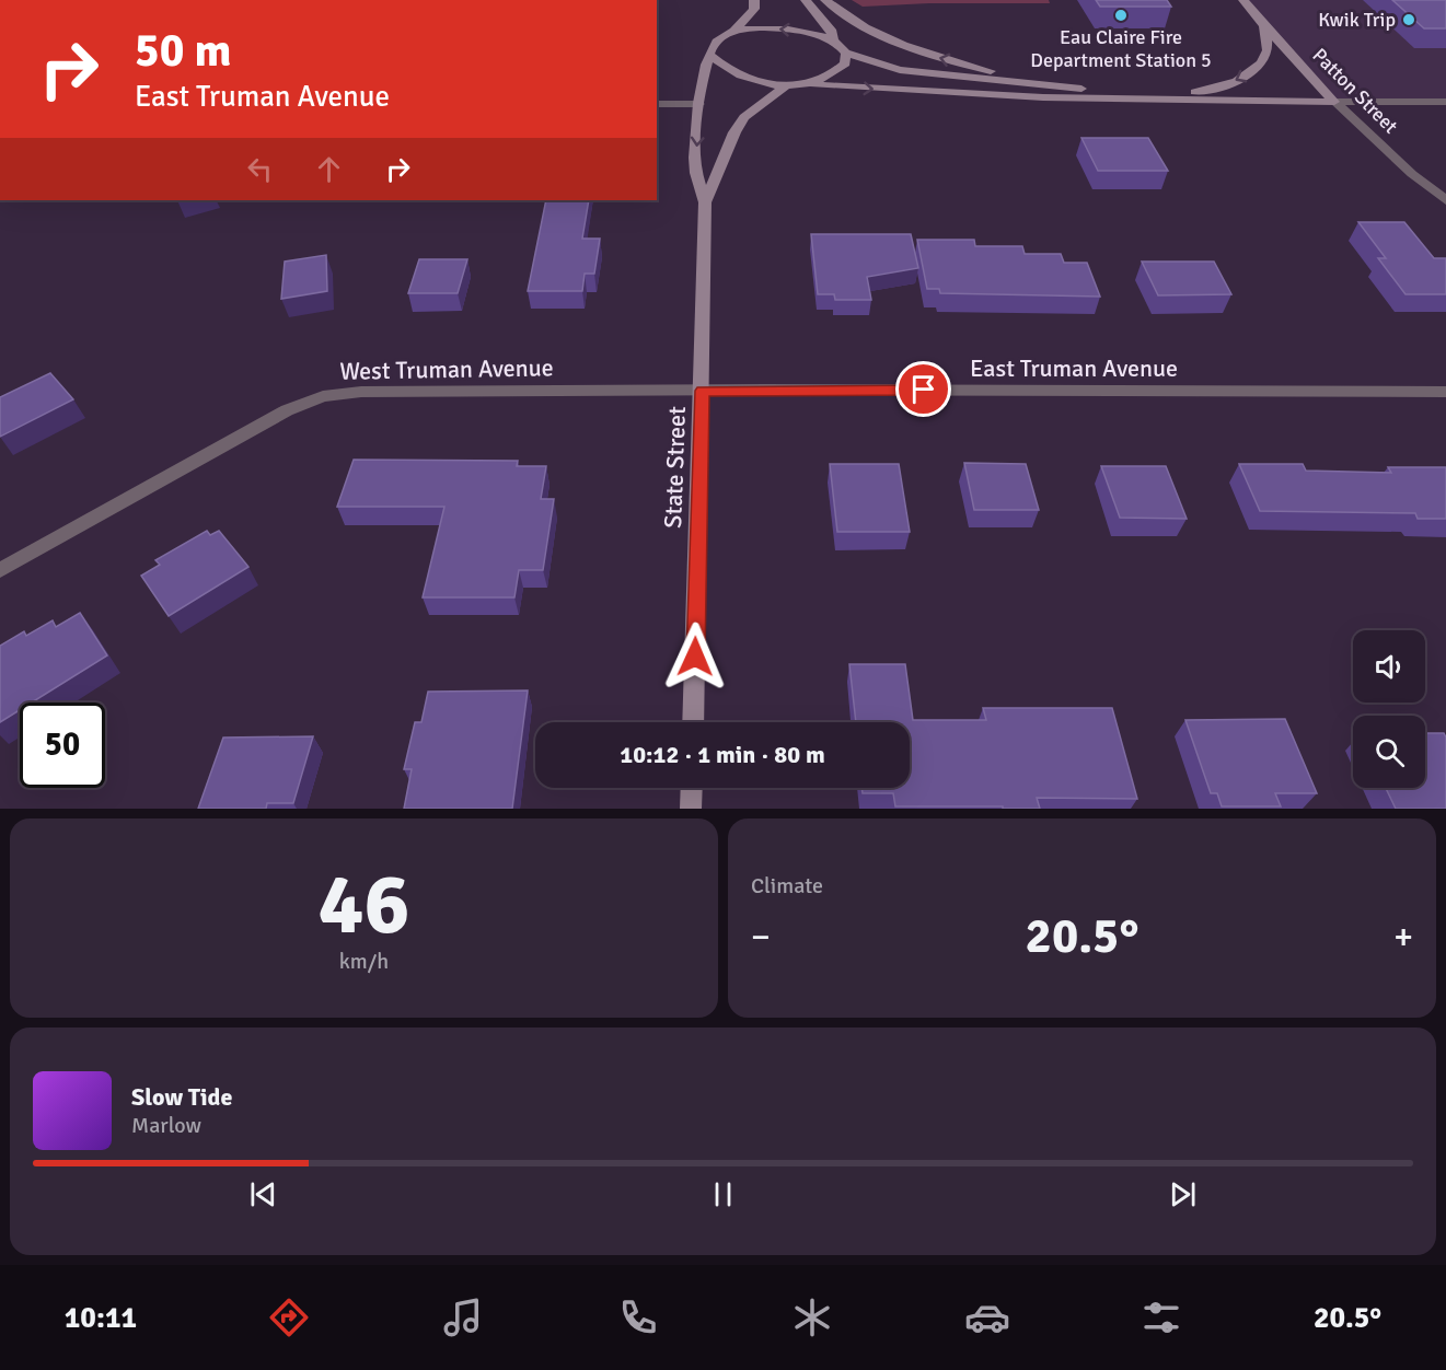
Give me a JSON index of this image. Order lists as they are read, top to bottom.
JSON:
{
  "streets": {
    "main road": ["Patton Street", "State Street"],
    "street": ["East Truman Avenue", "West Truman Avenue"]
  },
  "crossings": [
    ["East Truman Avenue", "West Truman Avenue"],
    ["East Truman Avenue", "State Street"],
    ["West Truman Avenue", "State Street"]
  ],
  "places": ["Eau Claire Fire Department Station 5", "Kwik Trip"],
  "page": {
    "turn": ["50 m", "East Truman Avenue"],
    "limit": "50",
    "trip": "10:12 · 1 min · 80 m",
    "tile": [
      ["46", "km/h"],
      "Climate"
    ],
    "heat": ["−", "20.5°", "+"],
    "song": ["Slow Tide", "Marlow"],
    "tabs": ["10:11", "20.5°"]
  }
}
